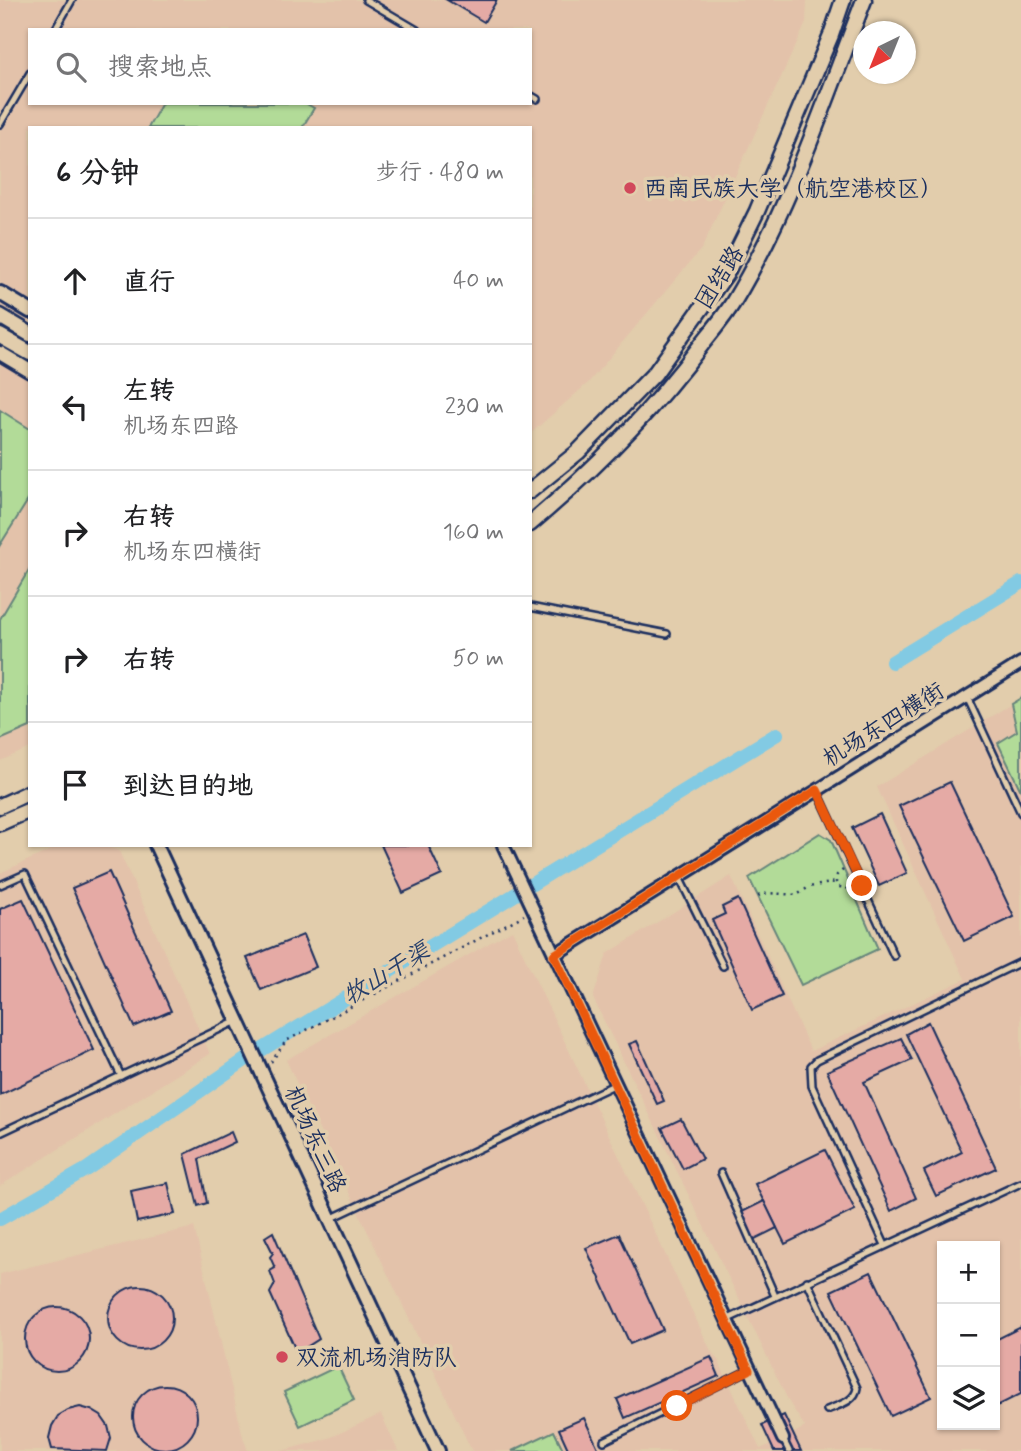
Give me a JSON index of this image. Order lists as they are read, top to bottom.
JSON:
{
  "streets": {
    "main road": ["团结路"],
    "street": ["机场东四横街", "机场东三路"]
  },
  "water": ["牧山干渠"],
  "places": ["西南民族大学（航空港校区）", "双流机场消防队"],
  "north": "bottom left",
  "page": {
    "search": "搜索地点",
    "heading": ["6 分钟", "步行 · 480 m"],
    "list": [
      ["直行", "40 m"],
      ["左转", "机场东四路", "230 m"],
      ["右转", "机场东四横街", "160 m"],
      ["右转", "50 m"],
      "到达目的地"
    ],
    "map_buttons": ["+", "−"]
  }
}
